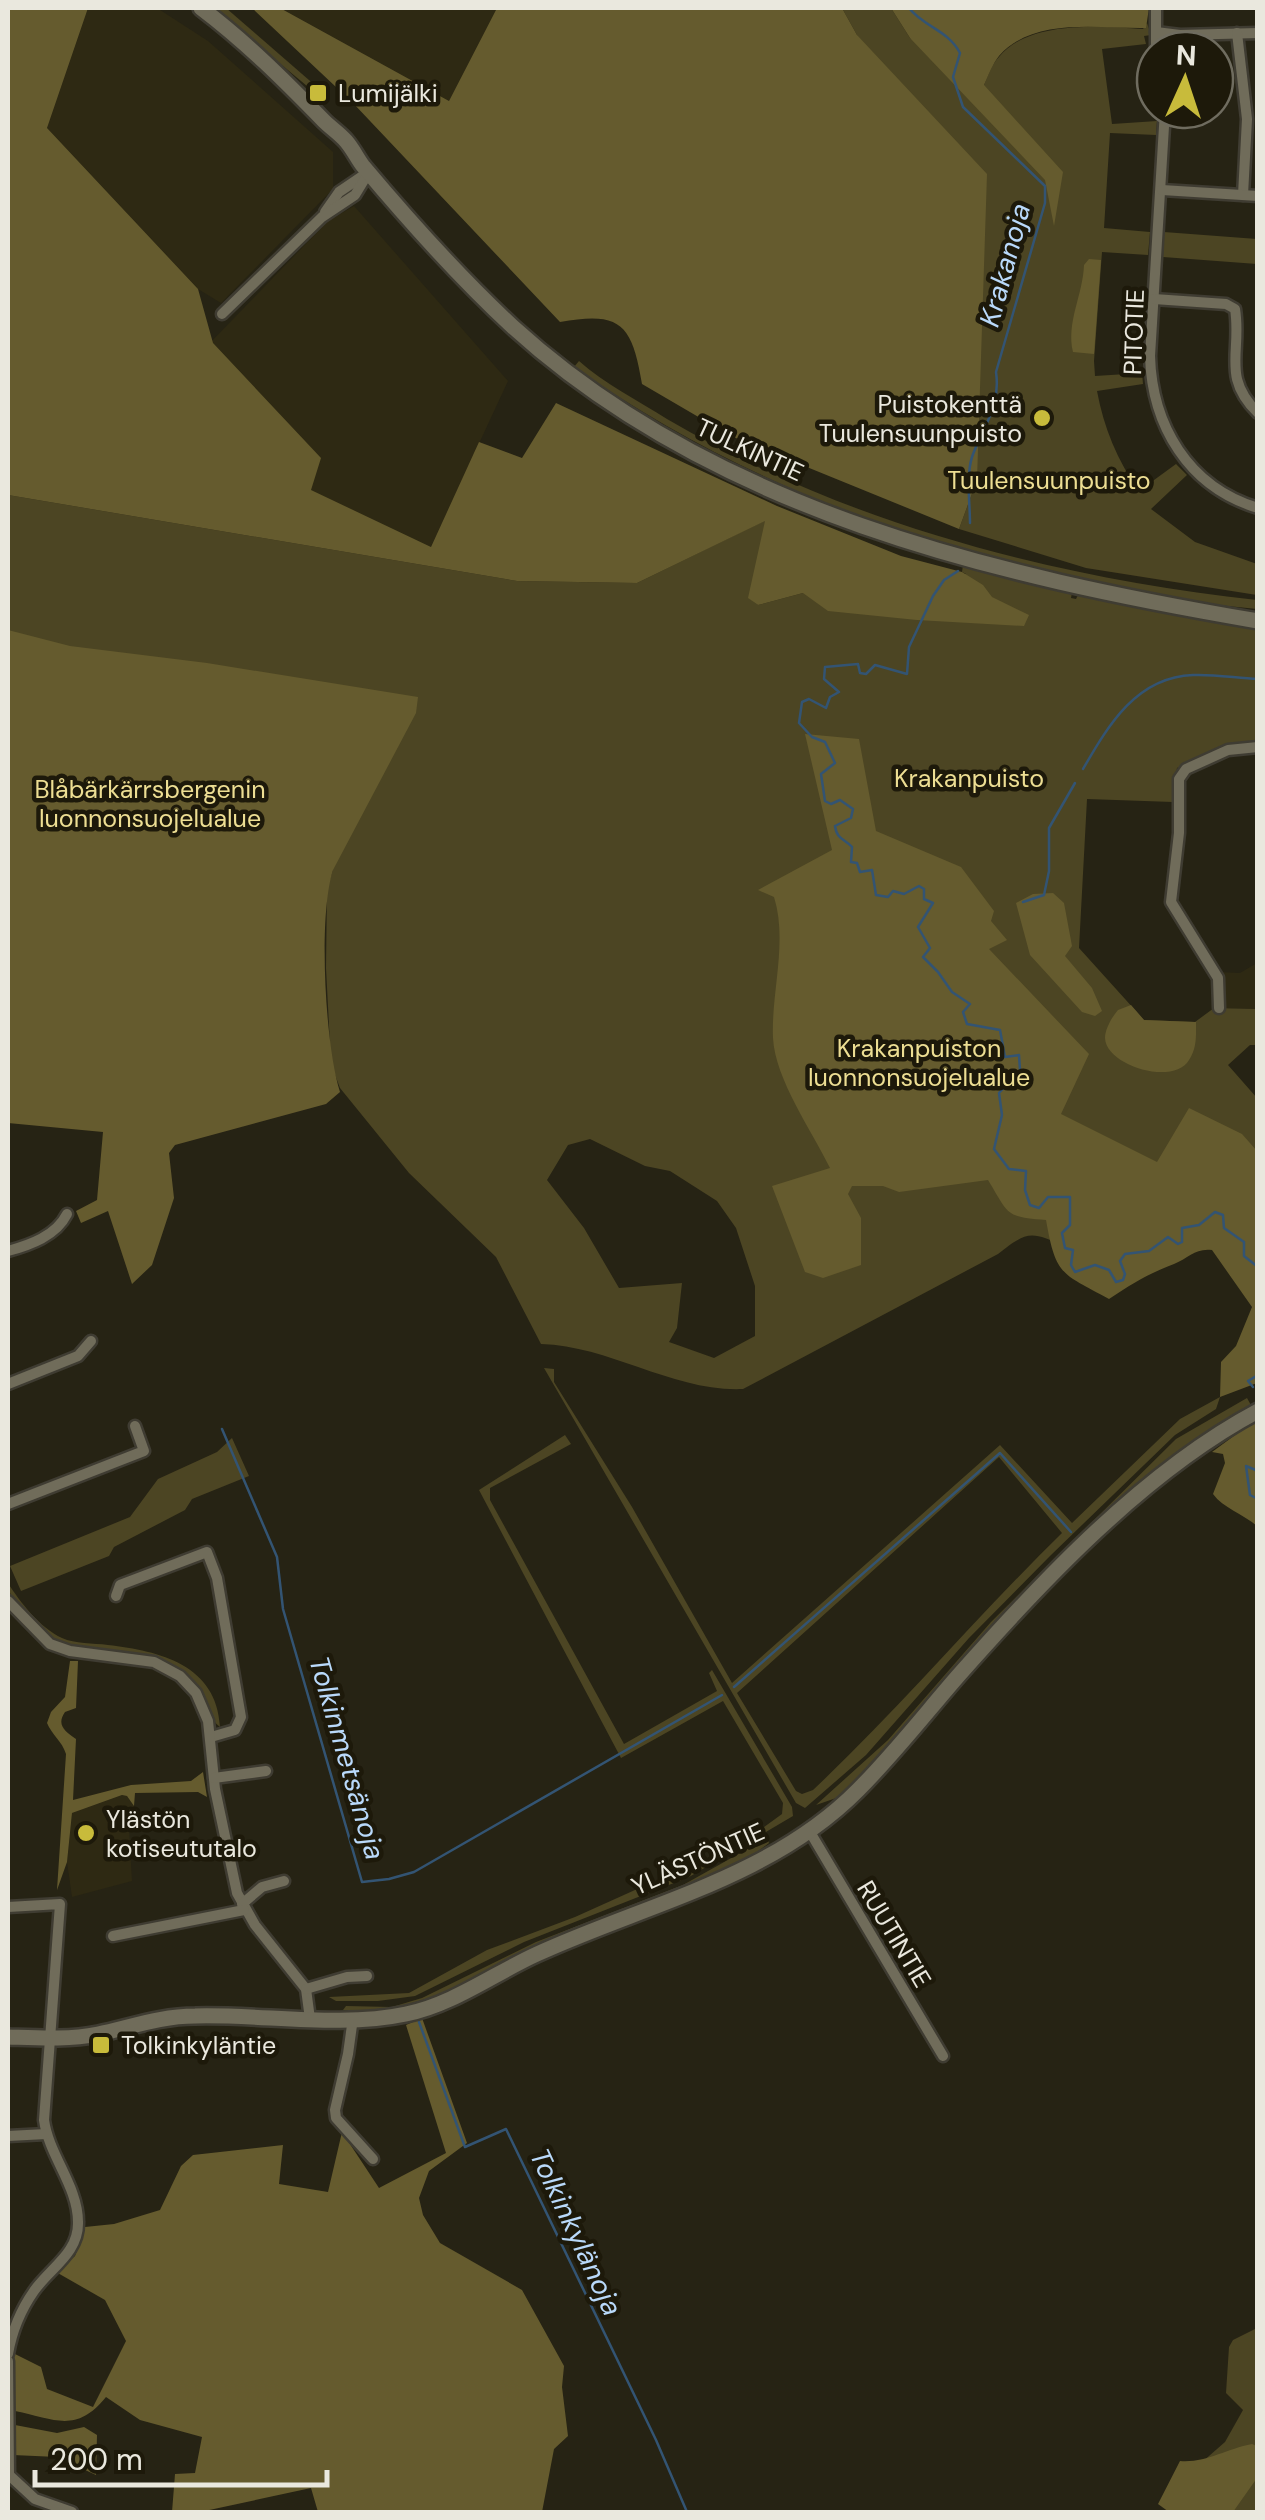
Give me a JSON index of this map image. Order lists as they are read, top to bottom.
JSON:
{
  "streets": {
    "main road": ["TULKINTIE", "YLÄSTÖNTIE"],
    "street": ["PITOTIE", "RUUTINTIE"]
  },
  "crossings": [
    ["YLÄSTÖNTIE", "RUUTINTIE"]
  ],
  "water": ["Krakanoja", "Tolkinmetsänoja", "Tolkinkylänoja"],
  "parks": [
    "Tuulensuunpuisto",
    "Krakanpuisto",
    "Blåbärkärrsbergenin luonnonsuojelualue",
    "Krakanpuiston luonnonsuojelualue"
  ],
  "places": {
    "transit": ["Lumijälki", "Tolkinkyläntie"],
    "other": ["Puistokenttä Tuulensuunpuisto", "Ylästön kotiseututalo"]
  },
  "scale_bar": "200 m",
  "north": "top"
}
